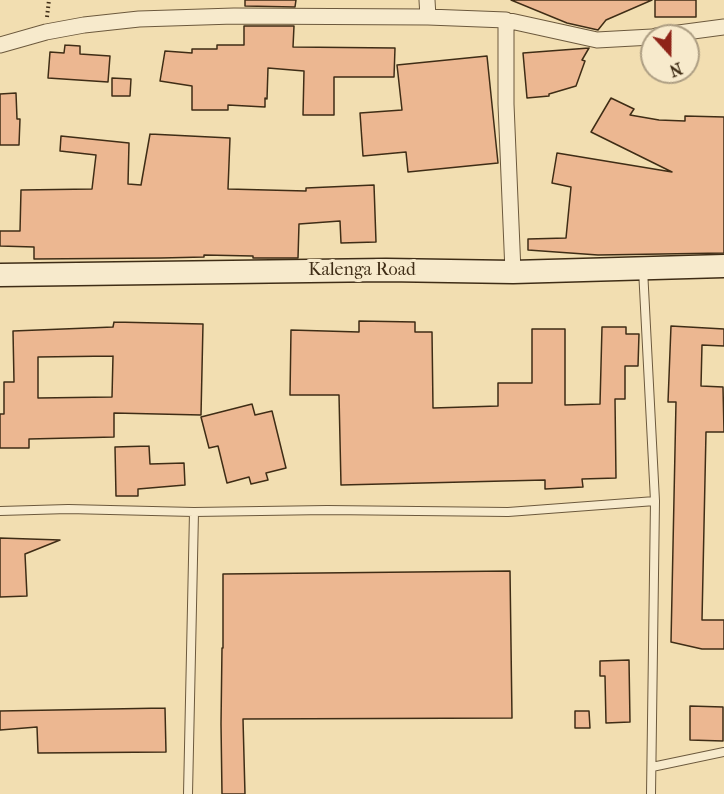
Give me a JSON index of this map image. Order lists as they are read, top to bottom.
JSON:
{
  "streets": {
    "main road": ["Kalenga Road"]
  },
  "north": "bottom"
}
